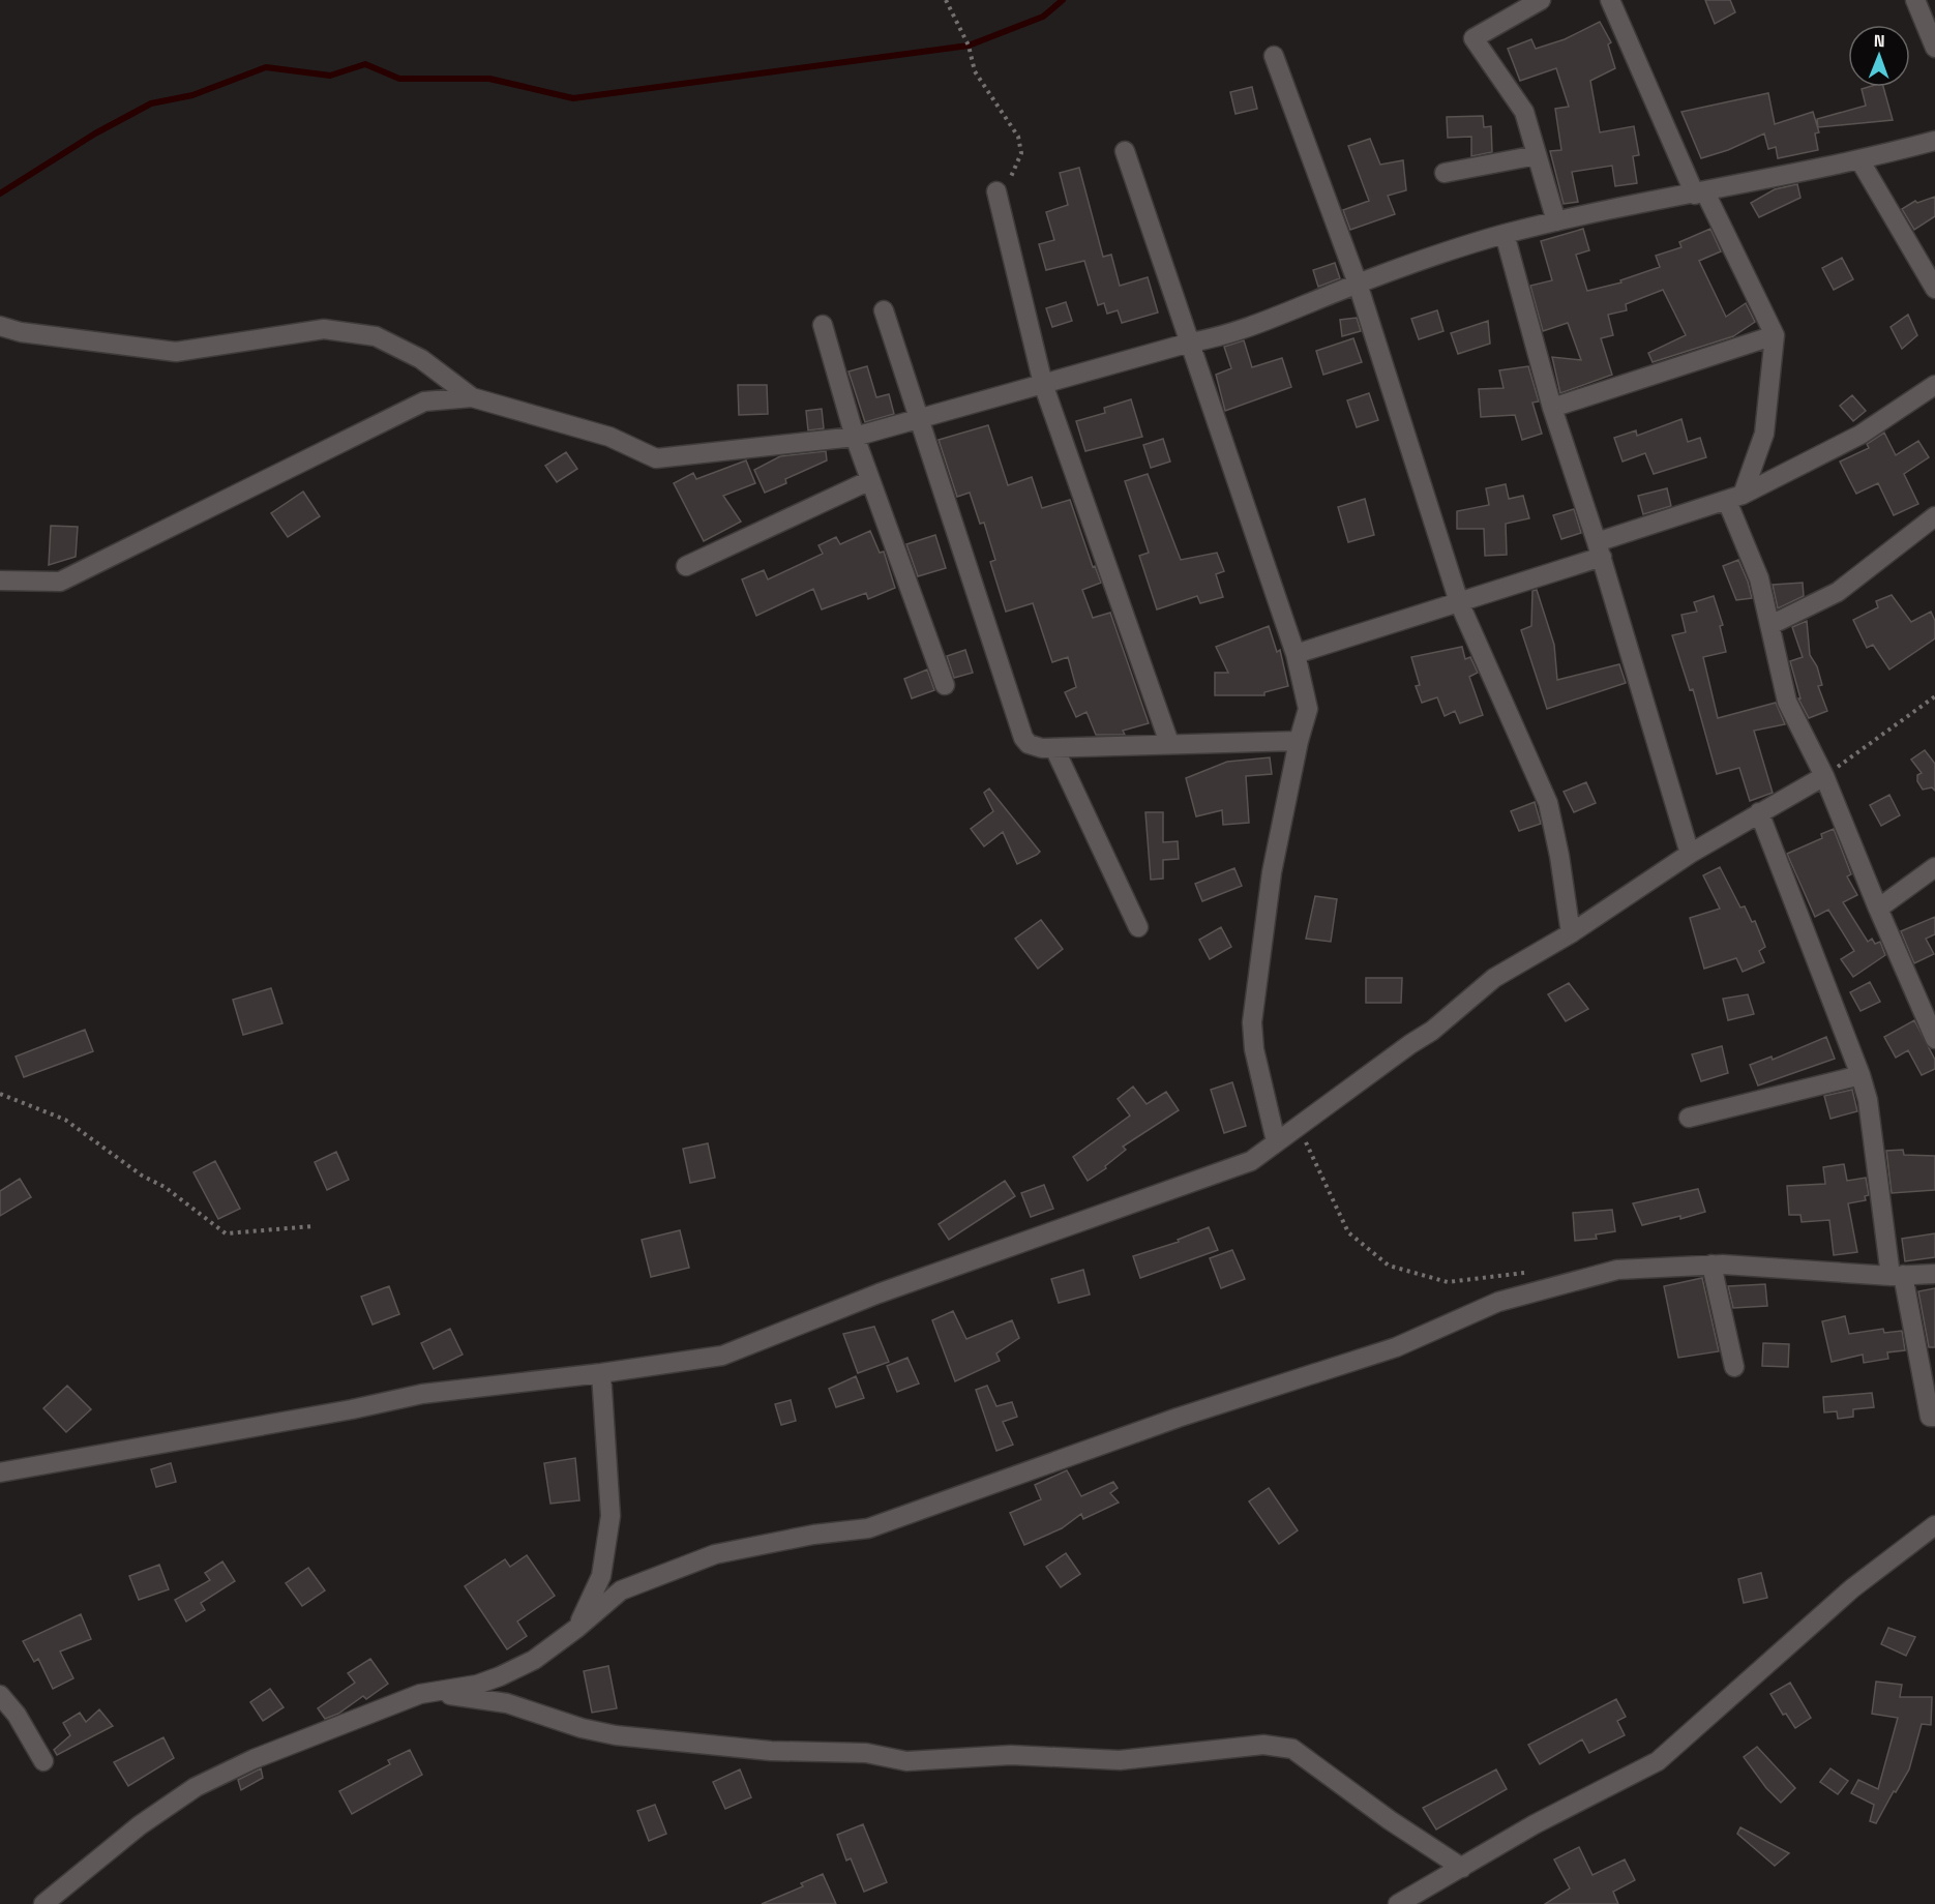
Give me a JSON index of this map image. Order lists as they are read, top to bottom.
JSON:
{
  "north": "top"
}
